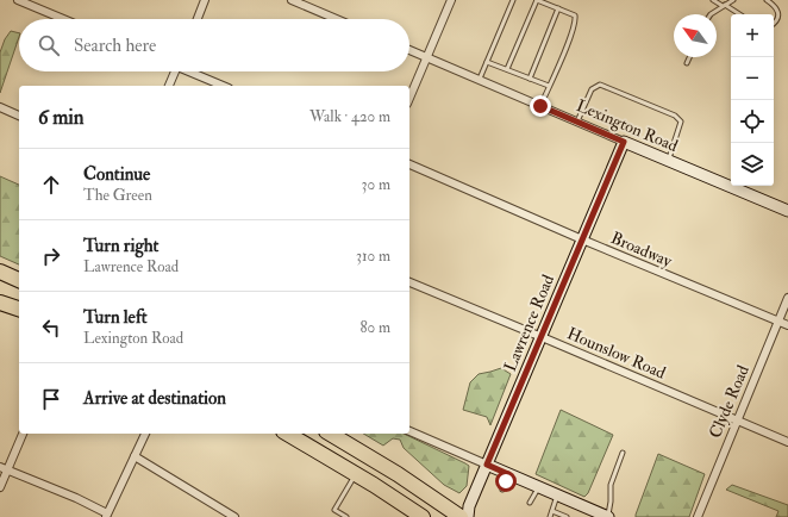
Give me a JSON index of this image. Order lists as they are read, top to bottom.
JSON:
{
  "streets": {
    "street": [
      "Lexington Road",
      "Broadway",
      "Lawrence Road",
      "Hounslow Road",
      "Clyde Road"
    ]
  },
  "crossings": [
    ["Lexington Road", "Lawrence Road"],
    ["Broadway", "Lawrence Road"],
    ["Broadway", "Clyde Road"],
    ["Lawrence Road", "Hounslow Road"],
    ["Hounslow Road", "Clyde Road"]
  ],
  "north": "top left",
  "page": {
    "map_buttons": ["+", "−"],
    "search": "Search here",
    "heading": ["6 min", "Walk · 420 m"],
    "list": [
      ["Continue", "The Green", "30 m"],
      ["Turn right", "Lawrence Road", "310 m"],
      ["Turn left", "Lexington Road", "80 m"],
      "Arrive at destination"
    ]
  }
}
